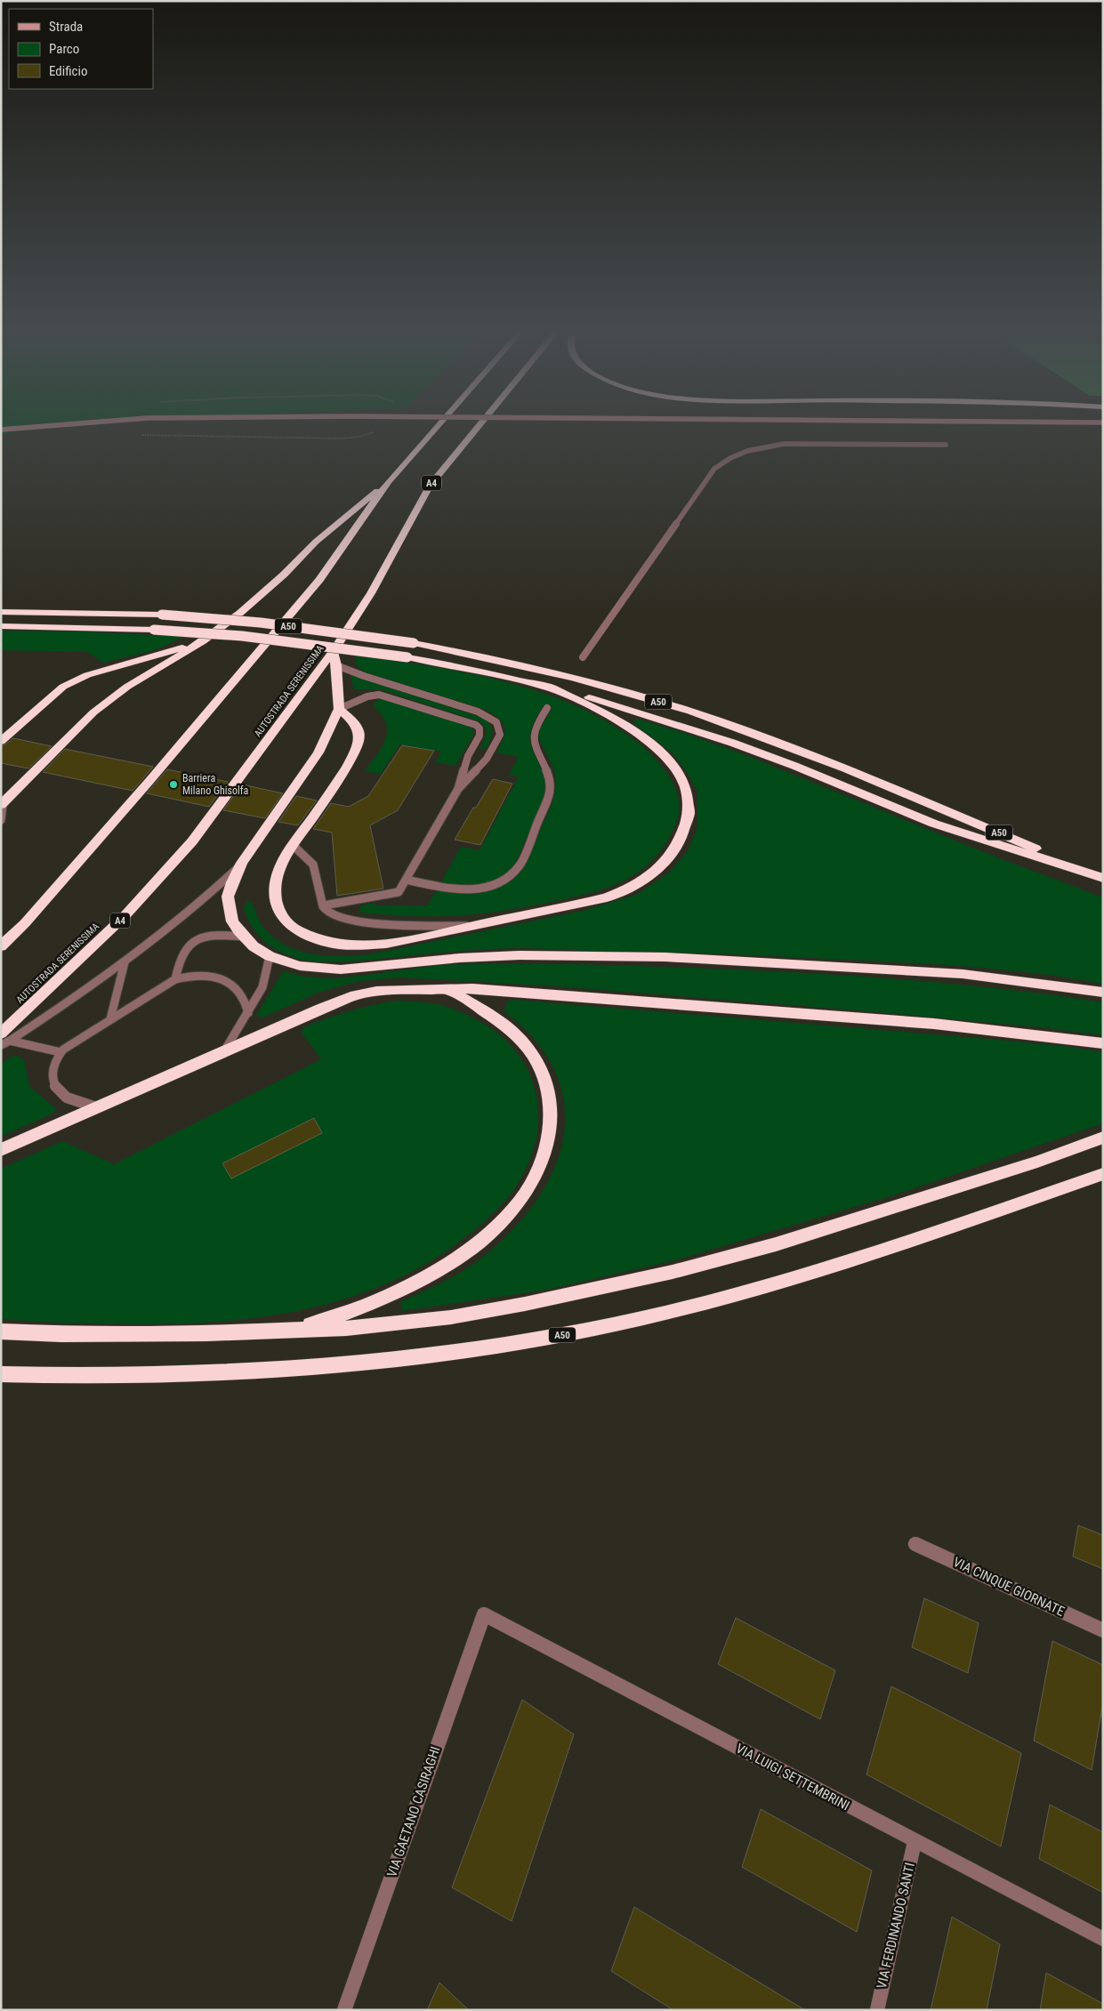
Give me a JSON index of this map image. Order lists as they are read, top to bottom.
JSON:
{
  "streets": {
    "highway": ["A4", "A50", "AUTOSTRADA SERENISSIMA"],
    "street": [
      "VIA CINQUE GIORNATE",
      "VIA LUIGI SETTEMBRINI",
      "VIA GAETANO CASIRAGHI",
      "VIA FERDINANDO SANTI"
    ]
  },
  "crossings": [
    ["VIA LUIGI SETTEMBRINI", "VIA GAETANO CASIRAGHI"],
    ["VIA LUIGI SETTEMBRINI", "VIA FERDINANDO SANTI"]
  ],
  "places": ["Barriera Milano Ghisolfa"],
  "legend": ["Strada", "Parco", "Edificio"]
}
